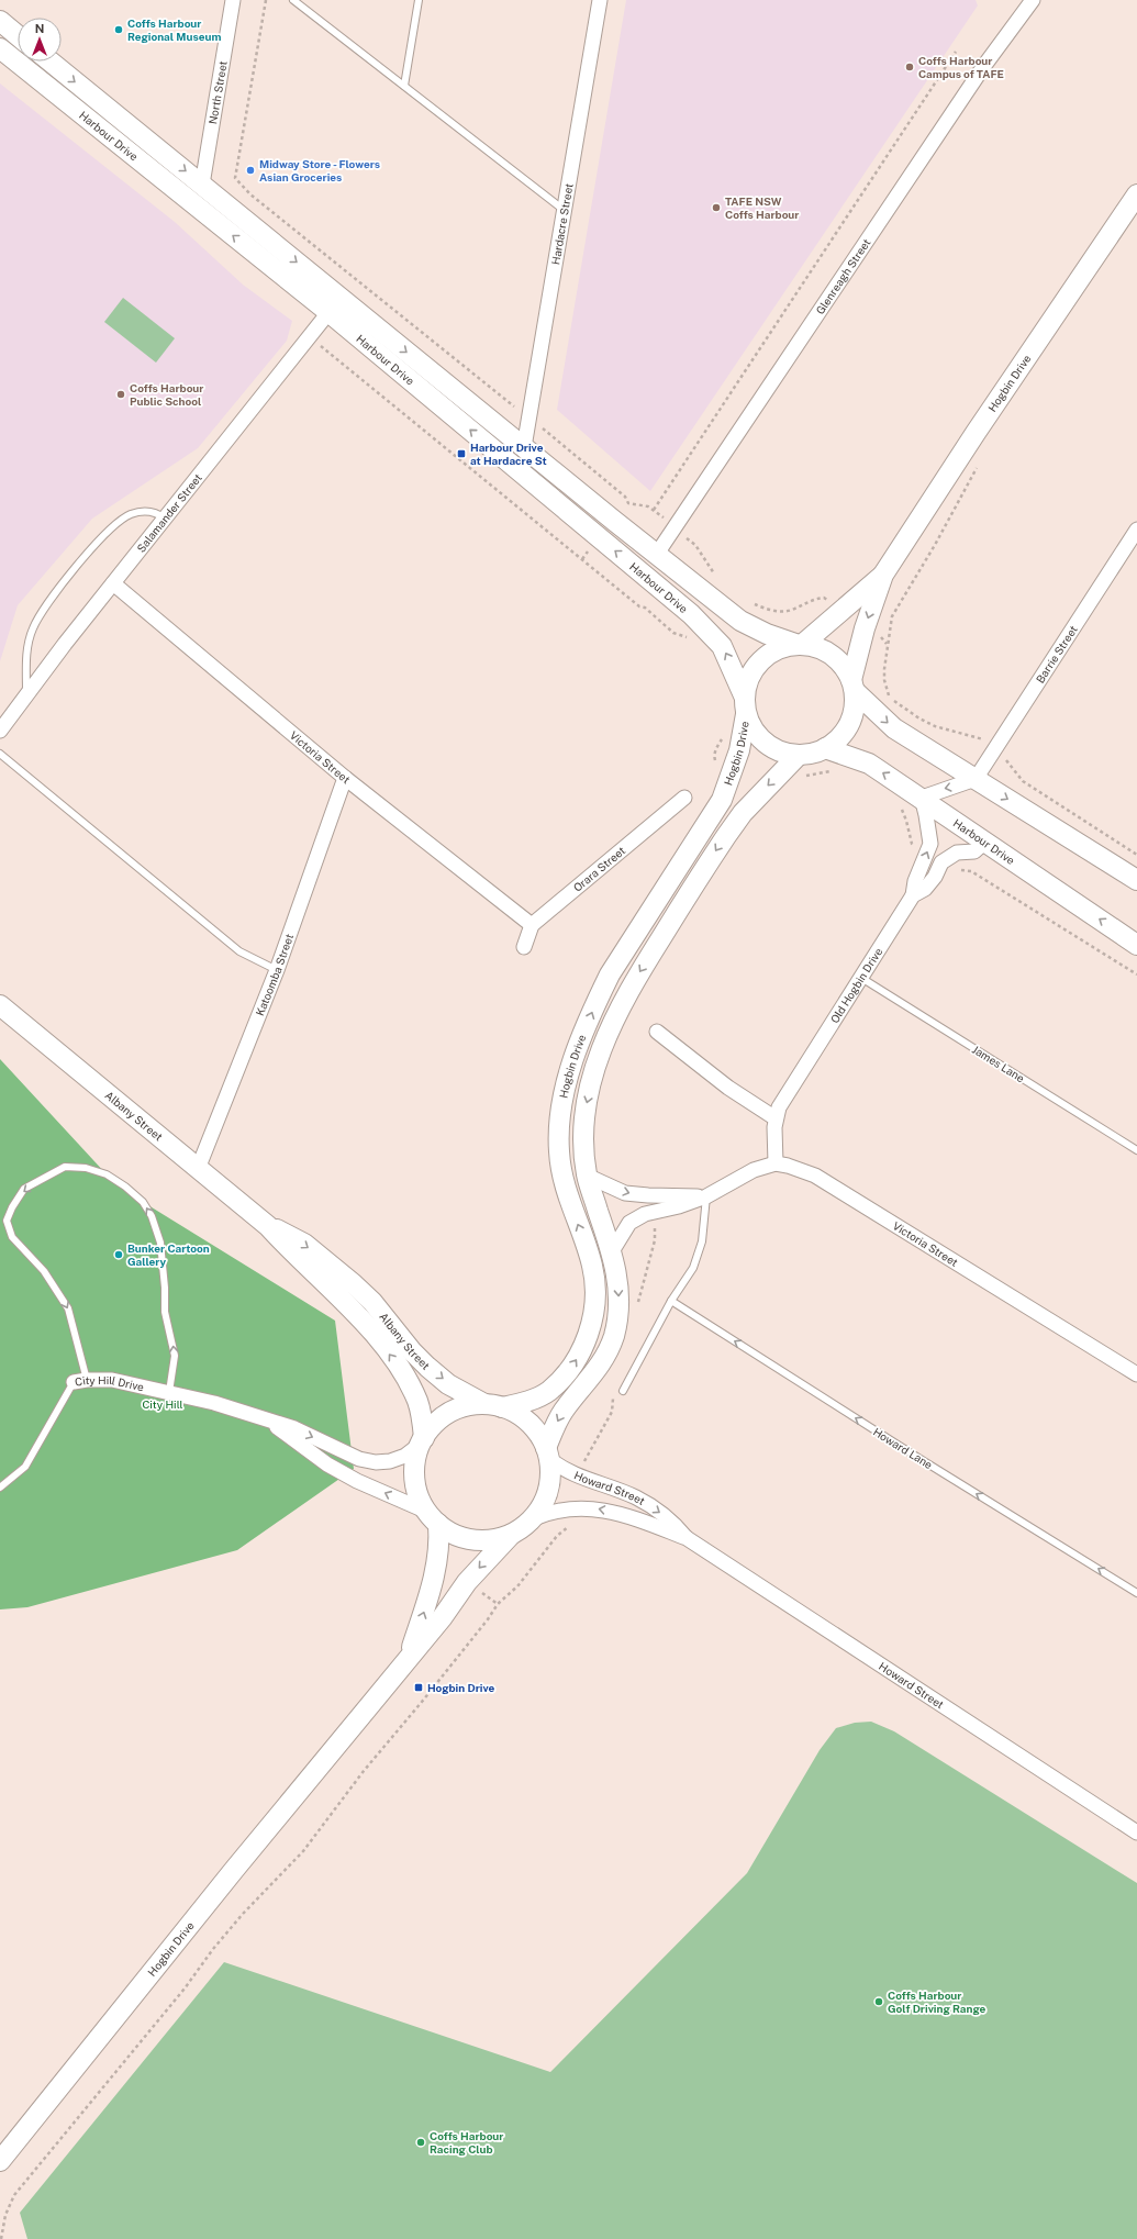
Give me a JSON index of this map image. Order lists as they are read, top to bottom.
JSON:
{
  "streets": {
    "main road": ["Harbour Drive", "Hogbin Drive", "Albany Street"],
    "street": [
      "North Street",
      "Hardacre Street",
      "Glenreagh Street",
      "Salamander Street",
      "Barrie Street",
      "Victoria Street",
      "Orara Street",
      "Katoomba Street",
      "Old Hogbin Drive",
      "City Hill Drive",
      "Howard Street"
    ],
    "lane": ["James Lane", "Howard Lane"]
  },
  "crossings": [
    ["North Street", "Harbour Drive"],
    ["Harbour Drive", "Hardacre Street"],
    ["Harbour Drive", "Glenreagh Street"],
    ["Harbour Drive", "Hogbin Drive"],
    ["Harbour Drive", "Salamander Street"],
    ["Harbour Drive", "Old Hogbin Drive"],
    ["Hogbin Drive", "Albany Street"],
    ["Hogbin Drive", "City Hill Drive"],
    ["Hogbin Drive", "Howard Street"],
    ["Salamander Street", "Victoria Street"],
    ["Victoria Street", "Orara Street"],
    ["Victoria Street", "Katoomba Street"],
    ["Victoria Street", "Old Hogbin Drive"],
    ["Katoomba Street", "Albany Street"],
    ["Old Hogbin Drive", "James Lane"],
    ["Albany Street", "City Hill Drive"],
    ["Albany Street", "Howard Street"],
    ["City Hill Drive", "Howard Street"]
  ],
  "one_way": ["Howard Lane"],
  "parks": ["City Hill"],
  "places": {
    "other": [
      "Coffs Harbour Regional Museum",
      "Coffs Harbour Campus of TAFE",
      "Midway Store - Flowers Asian Groceries",
      "TAFE NSW Coffs Harbour",
      "Coffs Harbour Public School",
      "Bunker Cartoon Gallery",
      "Coffs Harbour Golf Driving Range",
      "Coffs Harbour Racing Club"
    ],
    "transit": ["Harbour Drive at Hardacre St", "Hogbin Drive"]
  },
  "north": "top"
}
